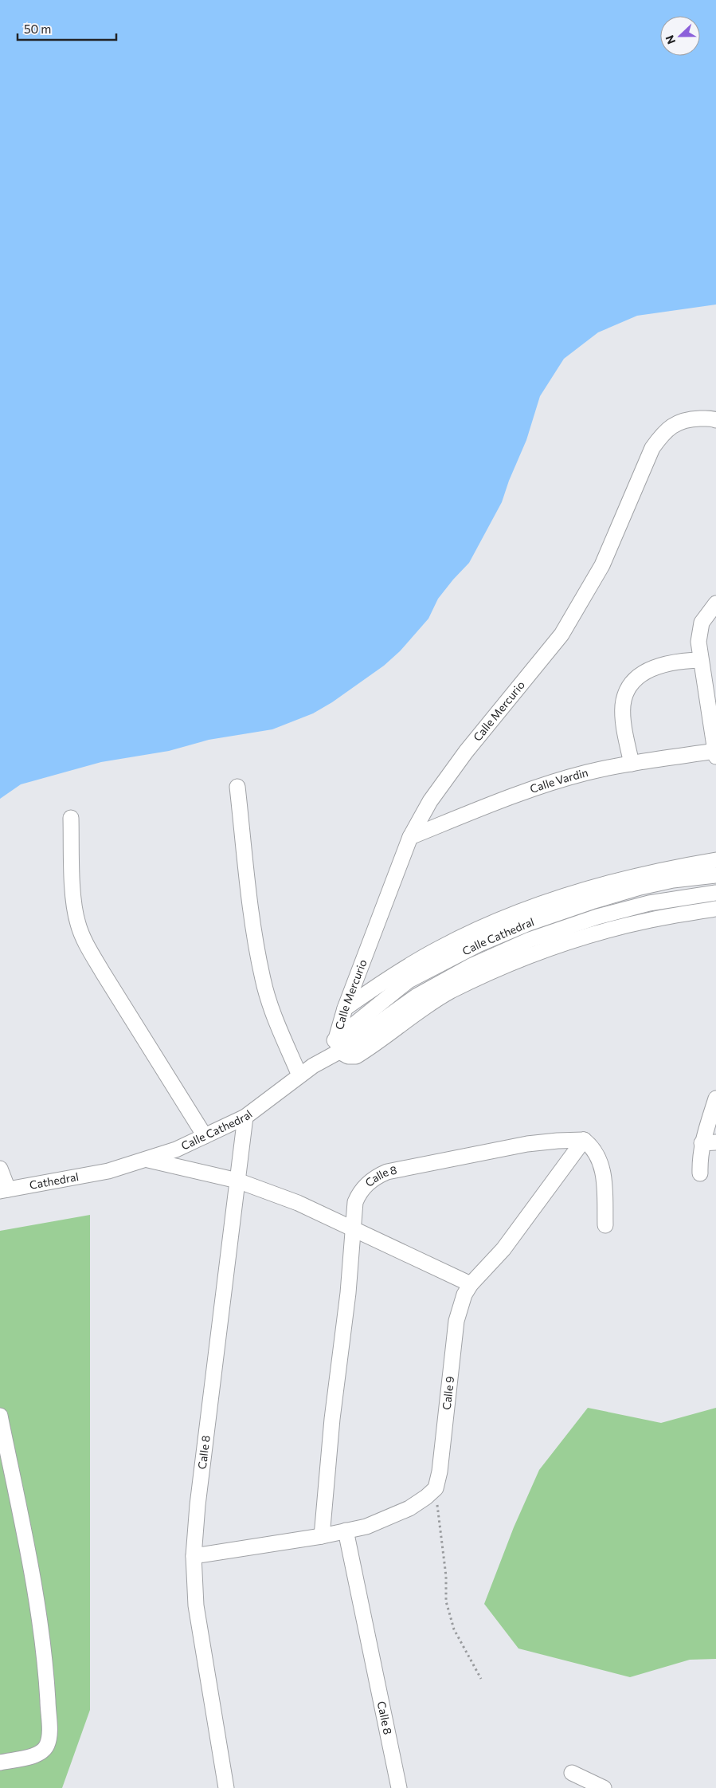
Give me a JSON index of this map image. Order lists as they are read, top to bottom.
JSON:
{
  "streets": {
    "street": [
      "Calle Mercurio",
      "Calle Vardin",
      "Calle Cathedral",
      "Calle 8",
      "Cathedral",
      "Calle 9"
    ]
  },
  "crossings": [
    ["Calle Mercurio", "Calle Vardin"],
    ["Calle Mercurio", "Calle Cathedral"],
    ["Calle Cathedral", "Calle 8"],
    ["Calle Cathedral", "Cathedral"],
    ["Calle 8", "Calle 9"]
  ],
  "scale_bar": "50 m",
  "north": "left"
}
